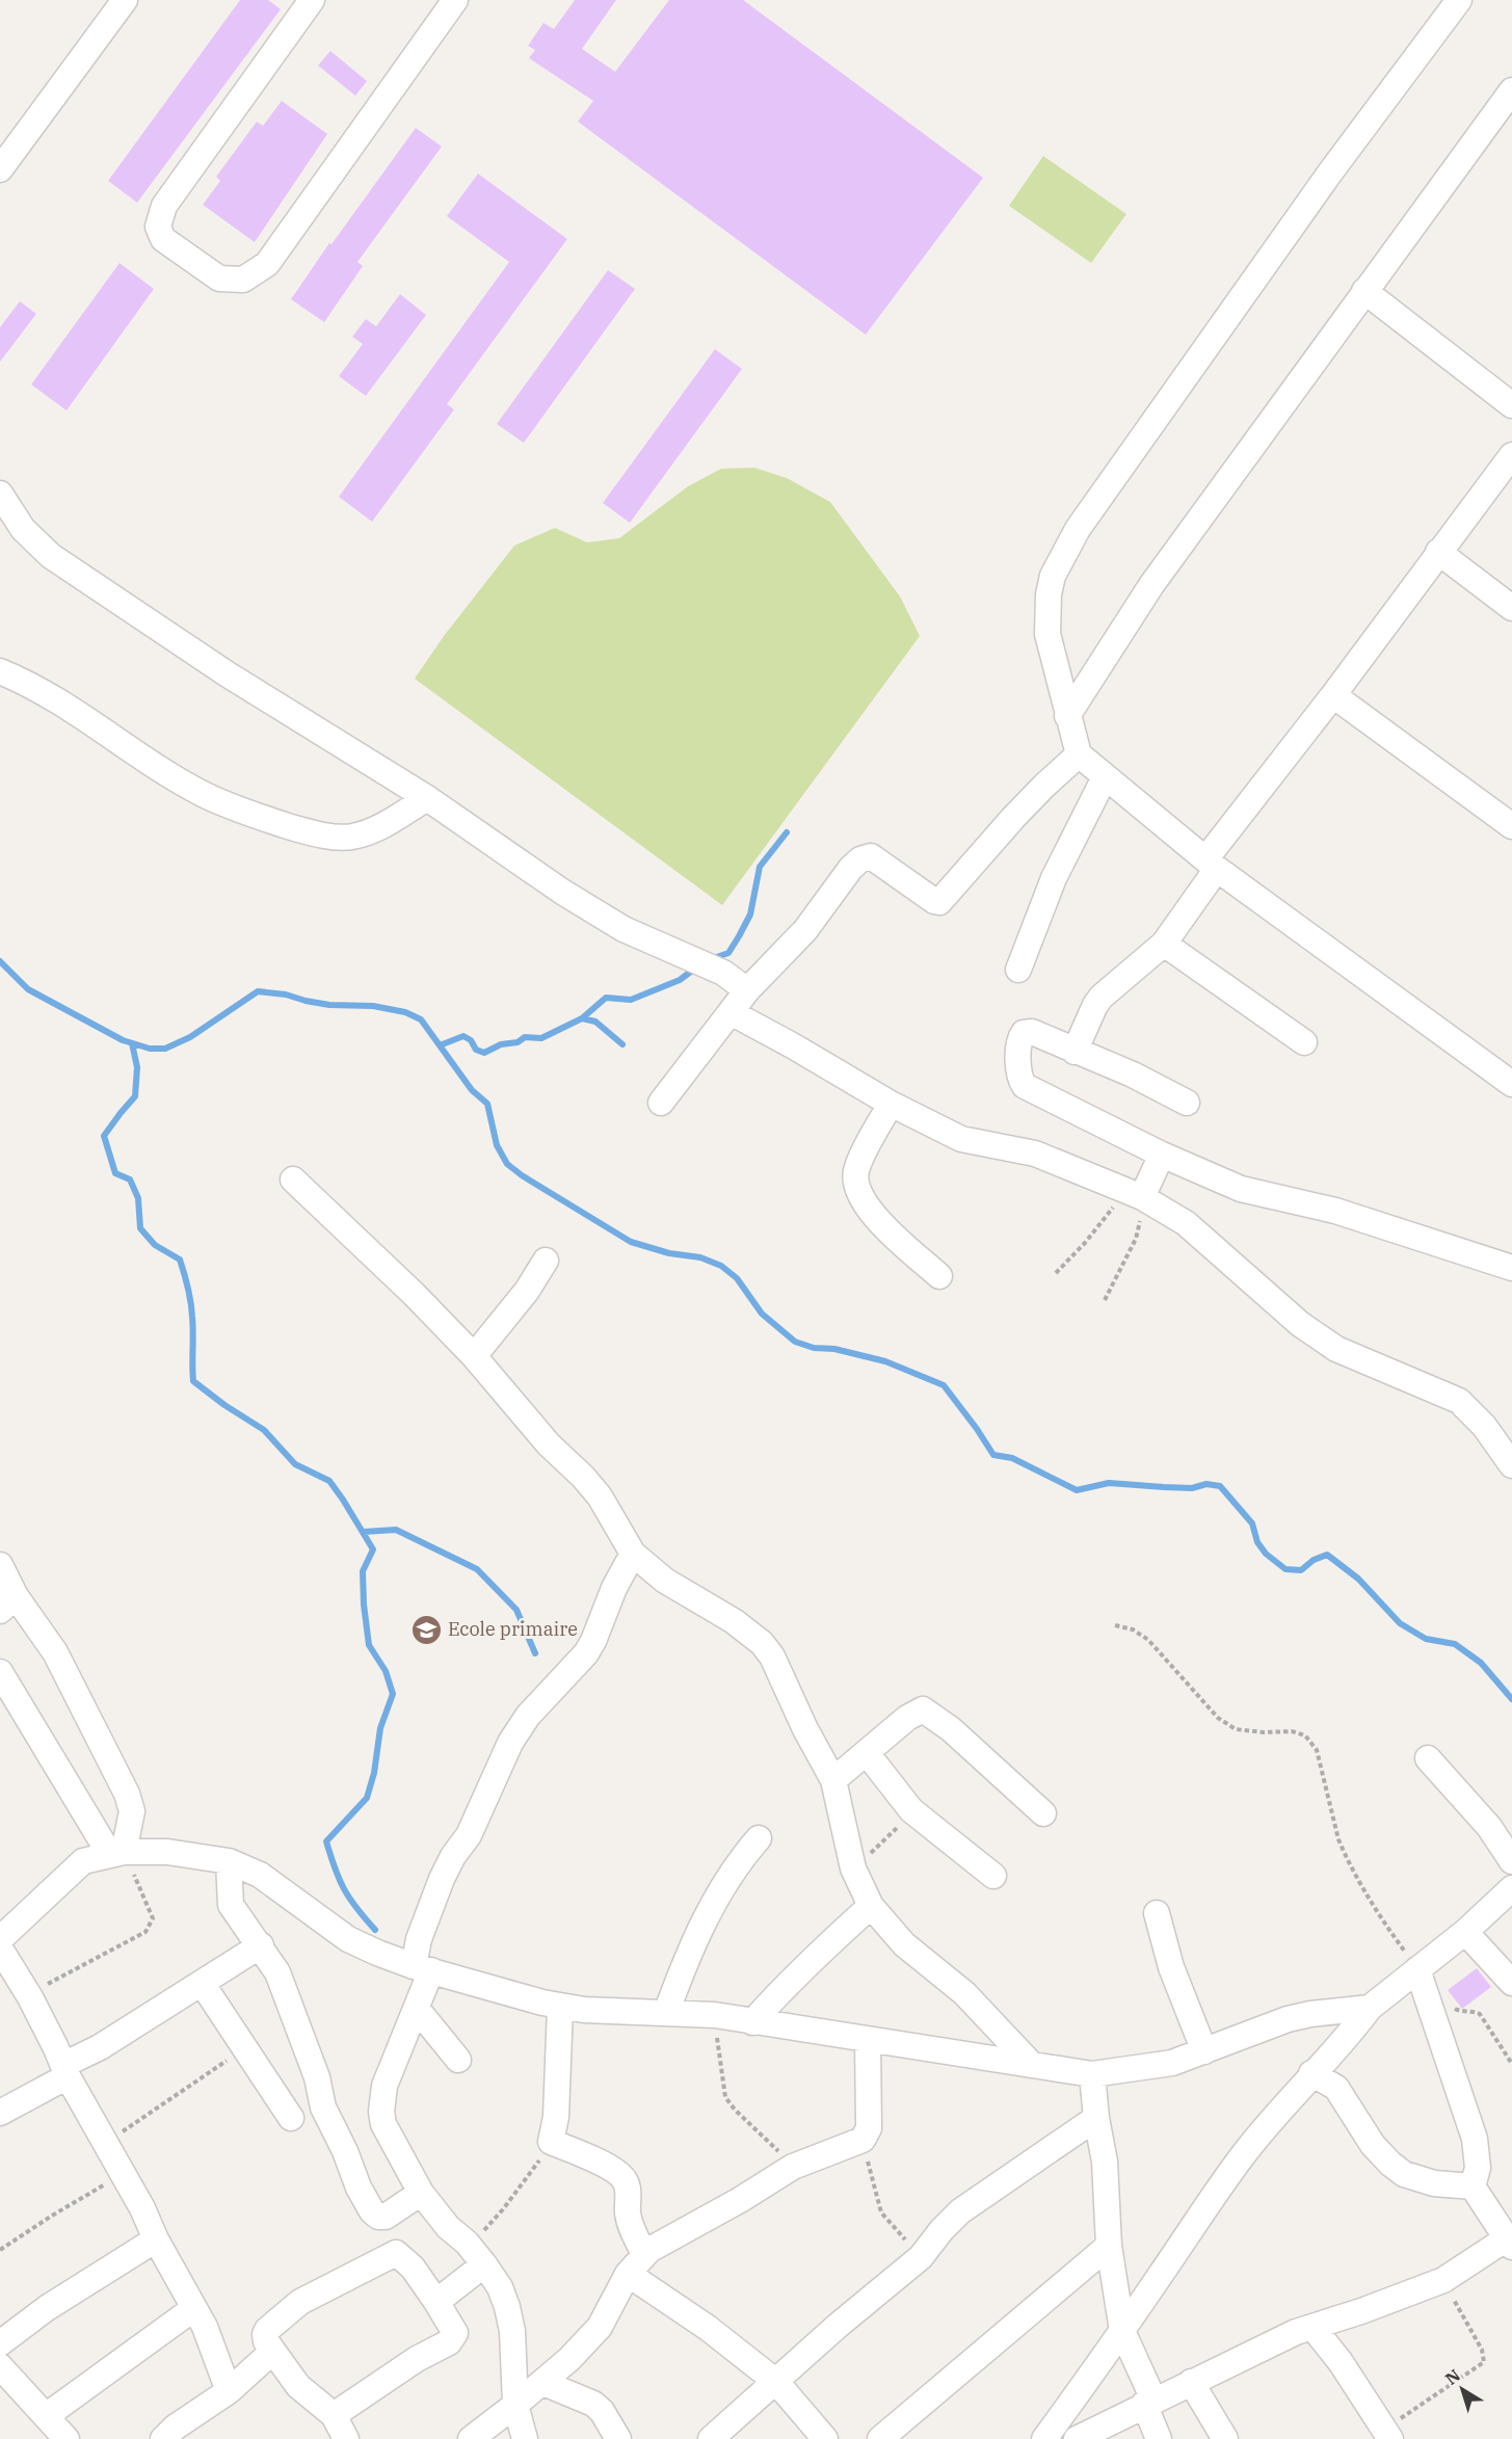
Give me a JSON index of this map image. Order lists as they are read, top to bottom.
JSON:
{
  "places": {
    "school or university": ["Ecole primaire"]
  },
  "north": "top left"
}
